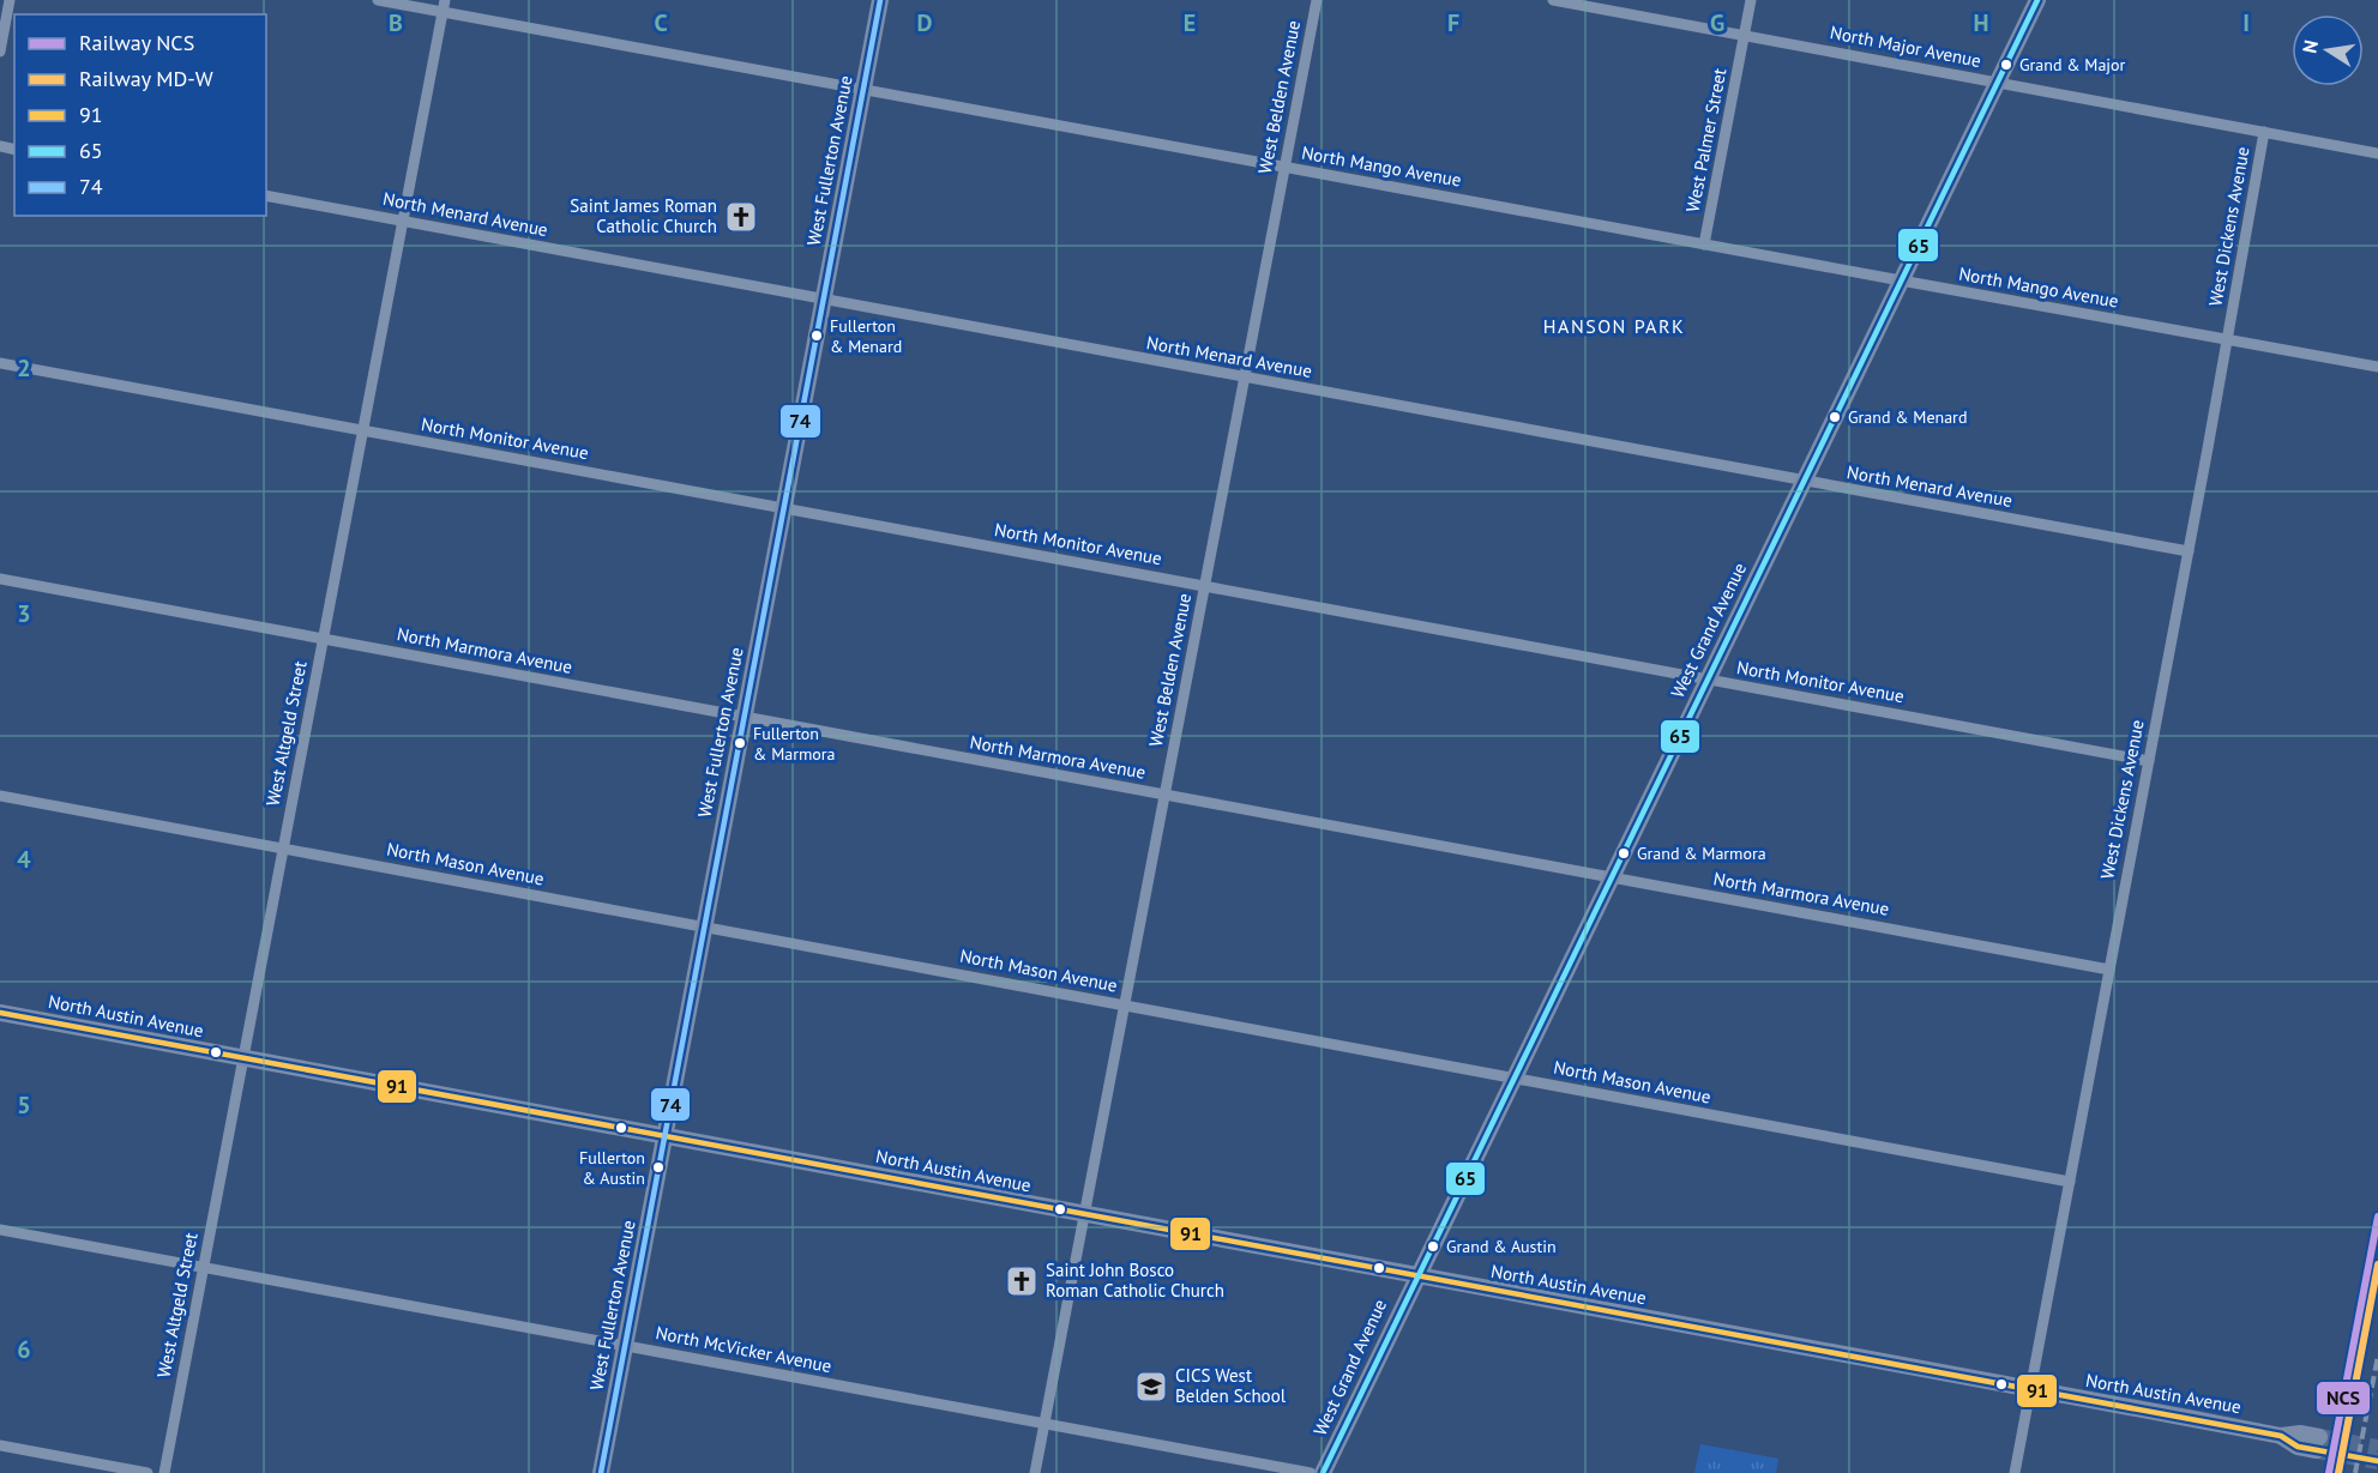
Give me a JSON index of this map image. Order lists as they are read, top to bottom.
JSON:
{
  "streets": {
    "main road": ["West Fullerton Avenue", "West Grand Avenue", "North Austin Avenue"],
    "street": [
      "North Major Avenue",
      "West Belden Avenue",
      "West Palmer Street",
      "North Mango Avenue",
      "North Menard Avenue",
      "West Dickens Avenue",
      "North Monitor Avenue",
      "North Marmora Avenue",
      "West Altgeld Street",
      "North Mason Avenue",
      "North McVicker Avenue"
    ]
  },
  "crossings": [
    ["North Major Avenue", "West Palmer Street"],
    ["North Major Avenue", "West Dickens Avenue"],
    ["North Major Avenue", "West Grand Avenue"],
    ["West Belden Avenue", "North Mango Avenue"],
    ["West Belden Avenue", "North Menard Avenue"],
    ["West Belden Avenue", "North Monitor Avenue"],
    ["West Belden Avenue", "North Marmora Avenue"],
    ["West Belden Avenue", "North Mason Avenue"],
    ["West Belden Avenue", "North Austin Avenue"],
    ["West Belden Avenue", "North McVicker Avenue"],
    ["West Palmer Street", "North Mango Avenue"],
    ["West Fullerton Avenue", "North Mango Avenue"],
    ["West Fullerton Avenue", "North Menard Avenue"],
    ["West Fullerton Avenue", "North Monitor Avenue"],
    ["West Fullerton Avenue", "North Marmora Avenue"],
    ["West Fullerton Avenue", "North Mason Avenue"],
    ["West Fullerton Avenue", "North Austin Avenue"],
    ["West Fullerton Avenue", "North McVicker Avenue"],
    ["North Mango Avenue", "West Dickens Avenue"],
    ["North Mango Avenue", "West Grand Avenue"],
    ["North Mango Avenue", "West Altgeld Street"],
    ["North Menard Avenue", "West Dickens Avenue"],
    ["North Menard Avenue", "West Grand Avenue"],
    ["North Menard Avenue", "West Altgeld Street"],
    ["West Dickens Avenue", "North Monitor Avenue"],
    ["West Dickens Avenue", "North Marmora Avenue"],
    ["West Dickens Avenue", "North Mason Avenue"],
    ["West Dickens Avenue", "North Austin Avenue"],
    ["North Monitor Avenue", "West Grand Avenue"],
    ["North Monitor Avenue", "West Altgeld Street"],
    ["West Grand Avenue", "North Marmora Avenue"],
    ["West Grand Avenue", "North Mason Avenue"],
    ["West Grand Avenue", "North Austin Avenue"],
    ["North Marmora Avenue", "West Altgeld Street"],
    ["West Altgeld Street", "North Mason Avenue"],
    ["West Altgeld Street", "North Austin Avenue"],
    ["West Altgeld Street", "North McVicker Avenue"]
  ],
  "districts": ["HANSON PARK"],
  "places": {
    "other": [
      "Grand & Major",
      "Fullerton & Menard",
      "Grand & Menard",
      "Fullerton & Marmora",
      "Grand & Marmora",
      "Fullerton & Austin",
      "Grand & Austin"
    ],
    "church": ["Saint James Roman Catholic Church", "Saint John Bosco Roman Catholic Church"],
    "school or university": ["CICS West Belden School"]
  },
  "lines": [
    "transit line 65",
    "transit line 74",
    "transit line 91",
    "rail line NCS",
    "rail line MD-W"
  ],
  "legend": [
    "Railway NCS",
    "Railway MD-W",
    "91",
    "65",
    "74"
  ],
  "north": "left",
  "grid": {
    "columns": [
      "B",
      "C",
      "D",
      "E",
      "F",
      "G",
      "H",
      "I"
    ],
    "rows": [
      "2",
      "3",
      "4",
      "5",
      "6"
    ]
  }
}
